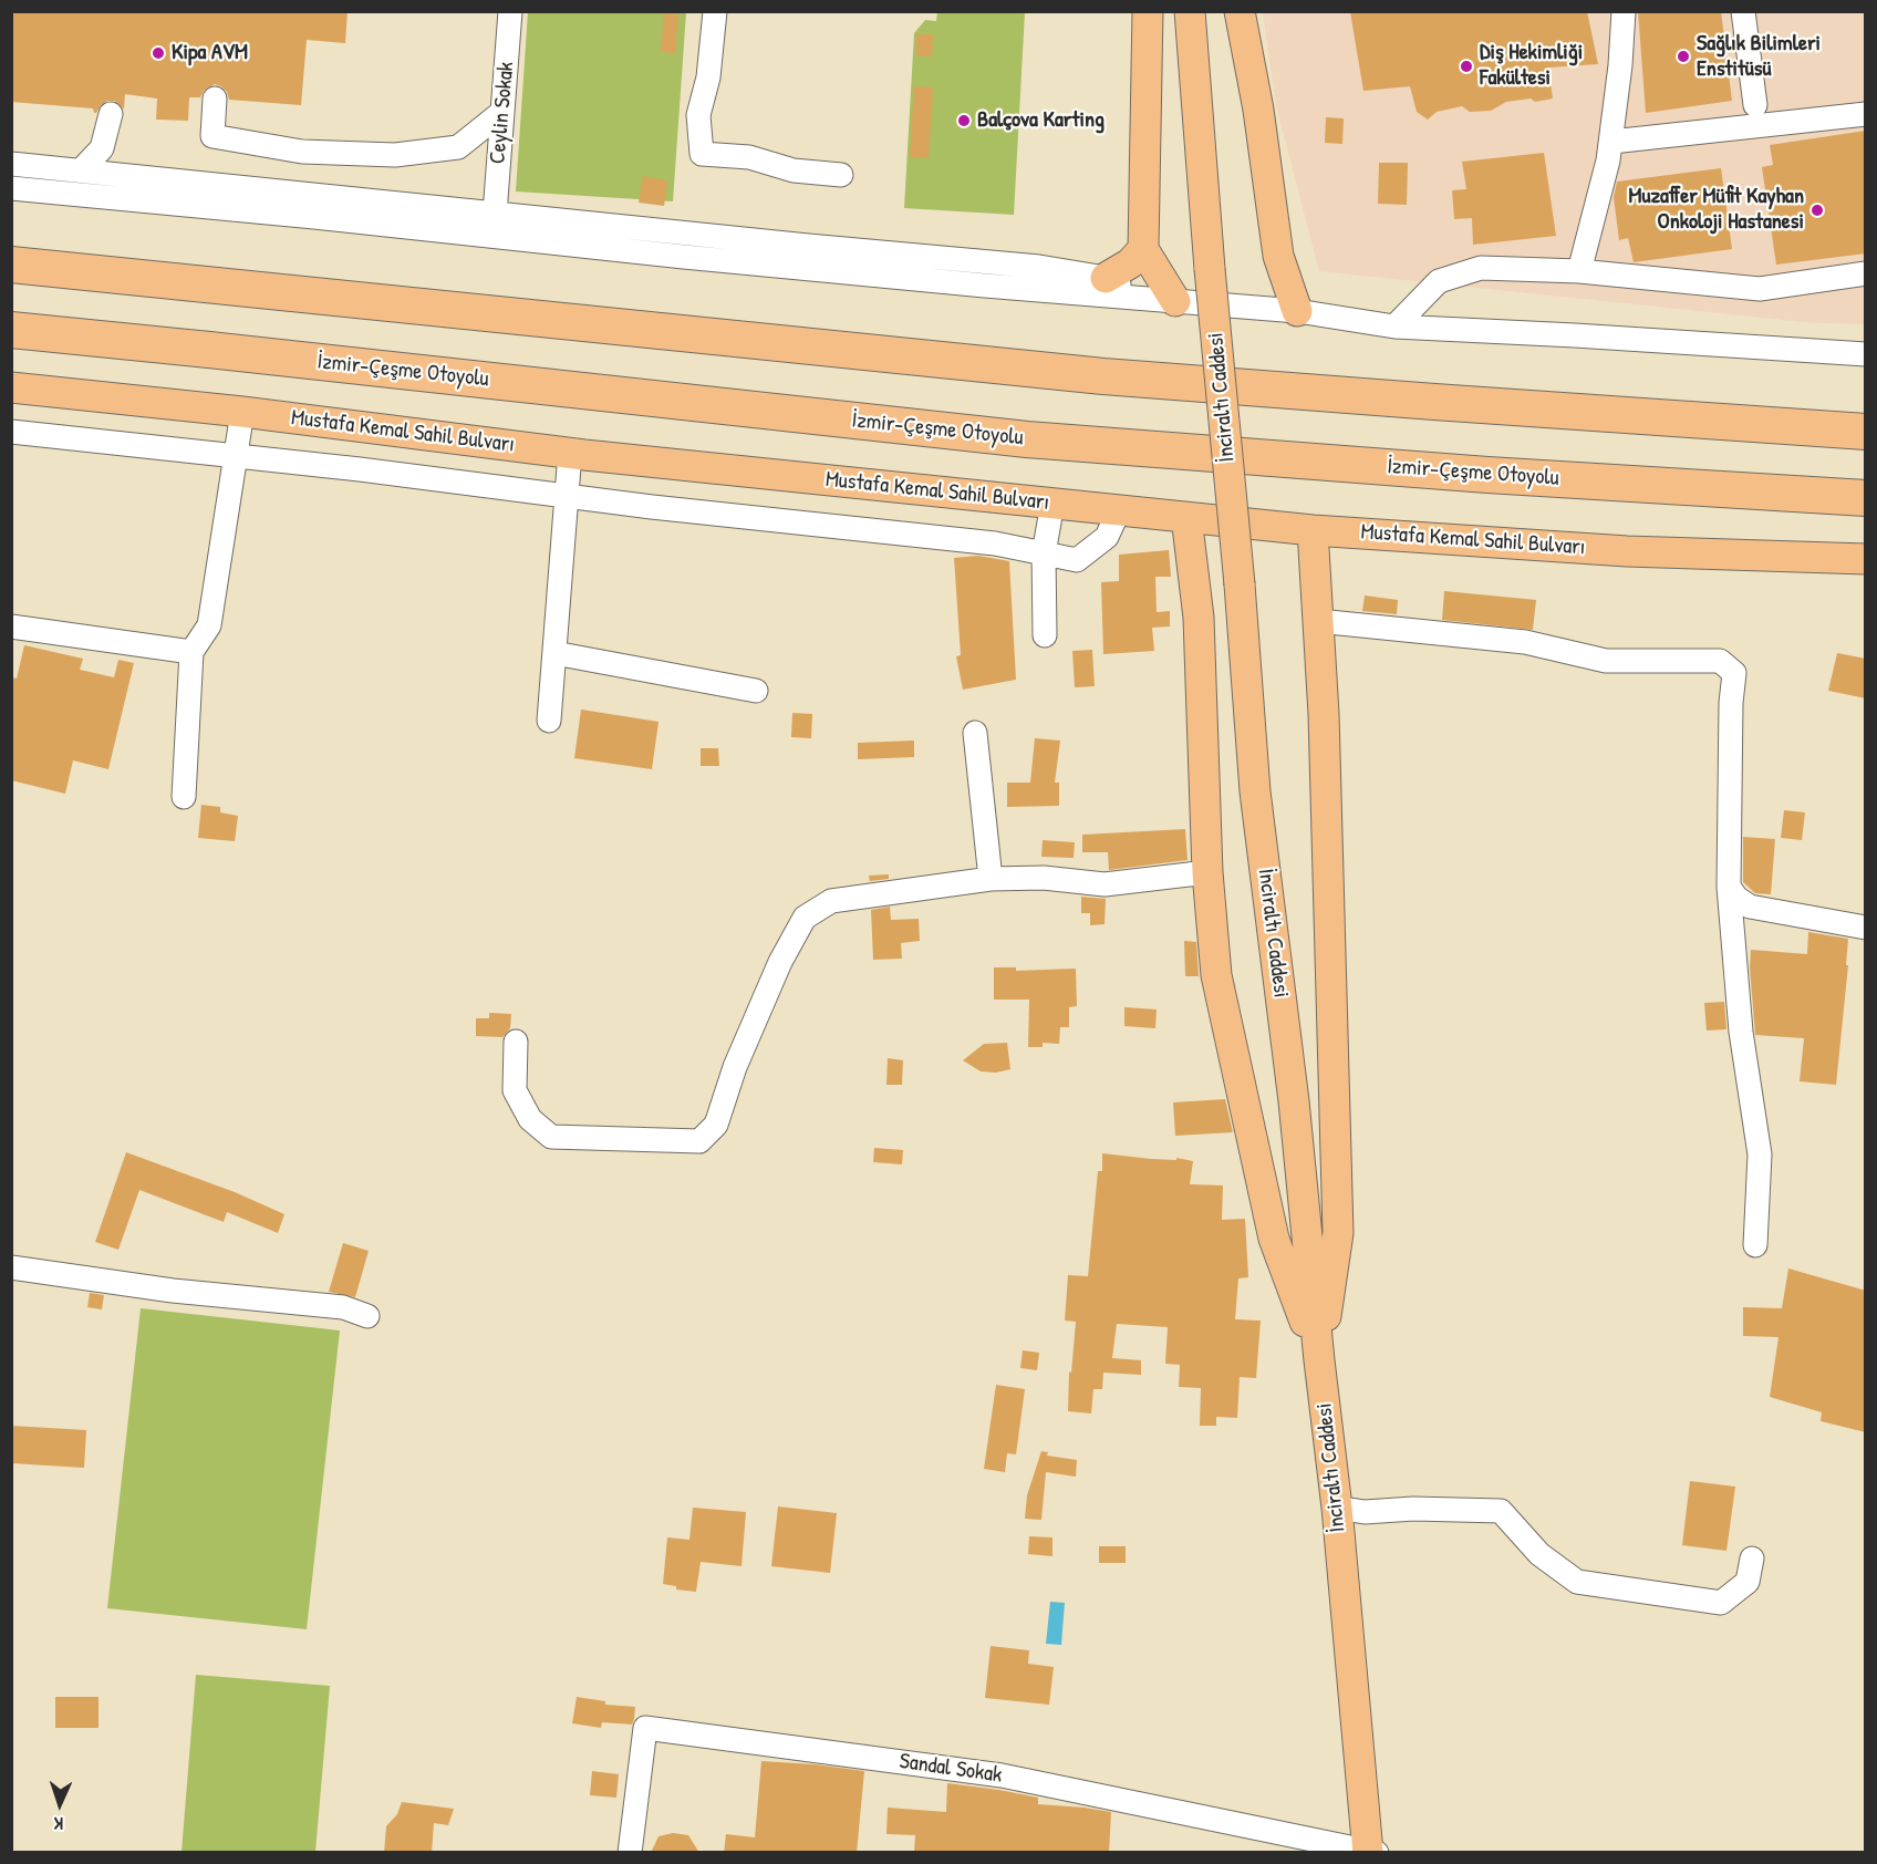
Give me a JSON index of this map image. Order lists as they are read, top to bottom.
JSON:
{
  "streets": {
    "highway": ["İzmir-Çeşme Otoyolu"],
    "main road": ["İnciraltı Caddesi", "Mustafa Kemal Sahil Bulvarı"],
    "street": ["Ceylin Sokak", "Sandal Sokak"]
  },
  "crossings": [
    ["İnciraltı Caddesi", "Sandal Sokak"]
  ],
  "places": [
    "Kipa AVM",
    "Sağlık Bilimleri Enstitüsü",
    "Diş Hekimliği Fakültesi",
    "Balçova Karting",
    "Muzaffer Müfit Kayhan Onkoloji Hastanesi"
  ],
  "north": "bottom"
}
